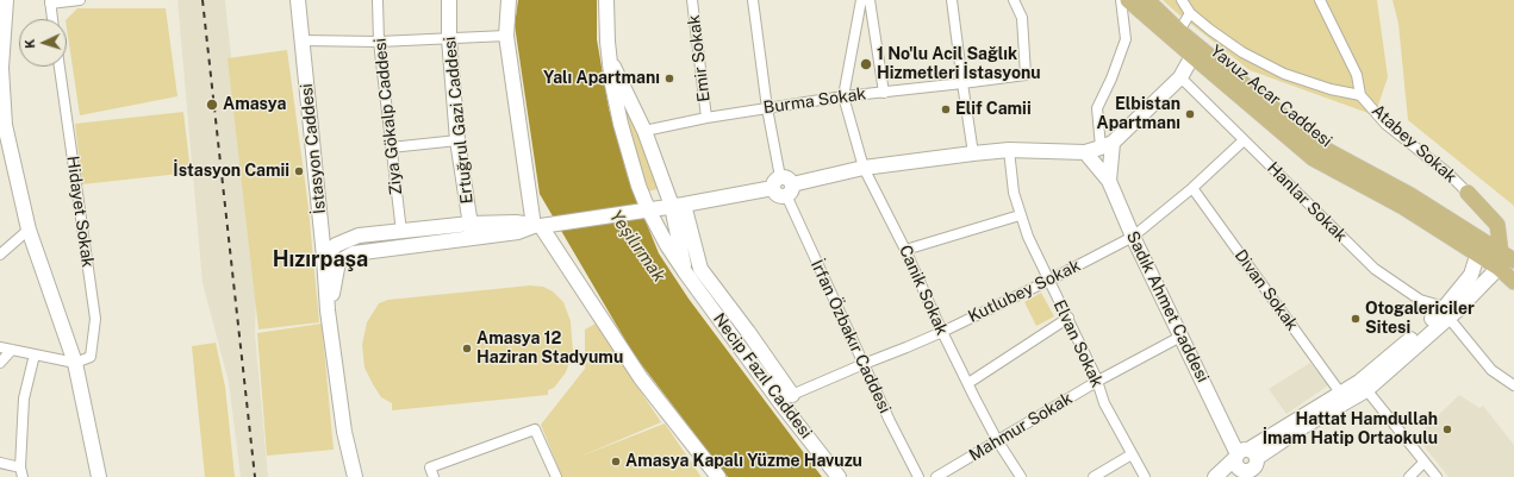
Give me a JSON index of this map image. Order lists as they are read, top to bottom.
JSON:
{
  "streets": {
    "main road": ["Yavuz Acar Caddesi"],
    "street": [
      "Emir Sokak",
      "Burma Sokak",
      "Ziya Gökalp Caddesi",
      "Ertuğrul Gazi Caddesi",
      "Atabey Sokak",
      "İstasyon Caddesi",
      "Hanlar Sokak",
      "Hidayet Sokak",
      "Canik Sokak",
      "Divan Sokak",
      "Kutlubey Sokak",
      "Sadık Ahmet Caddesi",
      "İrfan Özbakır Caddesi",
      "Elvan Sokak",
      "Necip Fazıl Caddesi",
      "Mahmur Sokak"
    ]
  },
  "crossings": [
    ["Emir Sokak", "Burma Sokak"],
    ["Burma Sokak", "Canik Sokak"],
    ["Burma Sokak", "İrfan Özbakır Caddesi"],
    ["Hanlar Sokak", "Kutlubey Sokak"],
    ["Canik Sokak", "Kutlubey Sokak"],
    ["Canik Sokak", "Mahmur Sokak"],
    ["Divan Sokak", "Kutlubey Sokak"],
    ["Kutlubey Sokak", "Sadık Ahmet Caddesi"],
    ["Kutlubey Sokak", "İrfan Özbakır Caddesi"],
    ["Kutlubey Sokak", "Elvan Sokak"],
    ["Kutlubey Sokak", "Necip Fazıl Caddesi"],
    ["Sadık Ahmet Caddesi", "Mahmur Sokak"],
    ["Elvan Sokak", "Mahmur Sokak"]
  ],
  "districts": ["Hızırpaşa"],
  "water": ["Yeşilırmak"],
  "places": [
    "1 No'lu Acil Sağlık Hizmetleri İstasyonu",
    "Yalı Apartmanı",
    "Amasya",
    "Elif Camii",
    "Elbistan Apartmanı",
    "İstasyon Camii",
    "Otogalericiler Sitesi",
    "Amasya 12 Haziran Stadyumu",
    "Hattat Hamdullah İmam Hatip Ortaokulu",
    "Amasya Kapalı Yüzme Havuzu"
  ],
  "north": "left"
}
